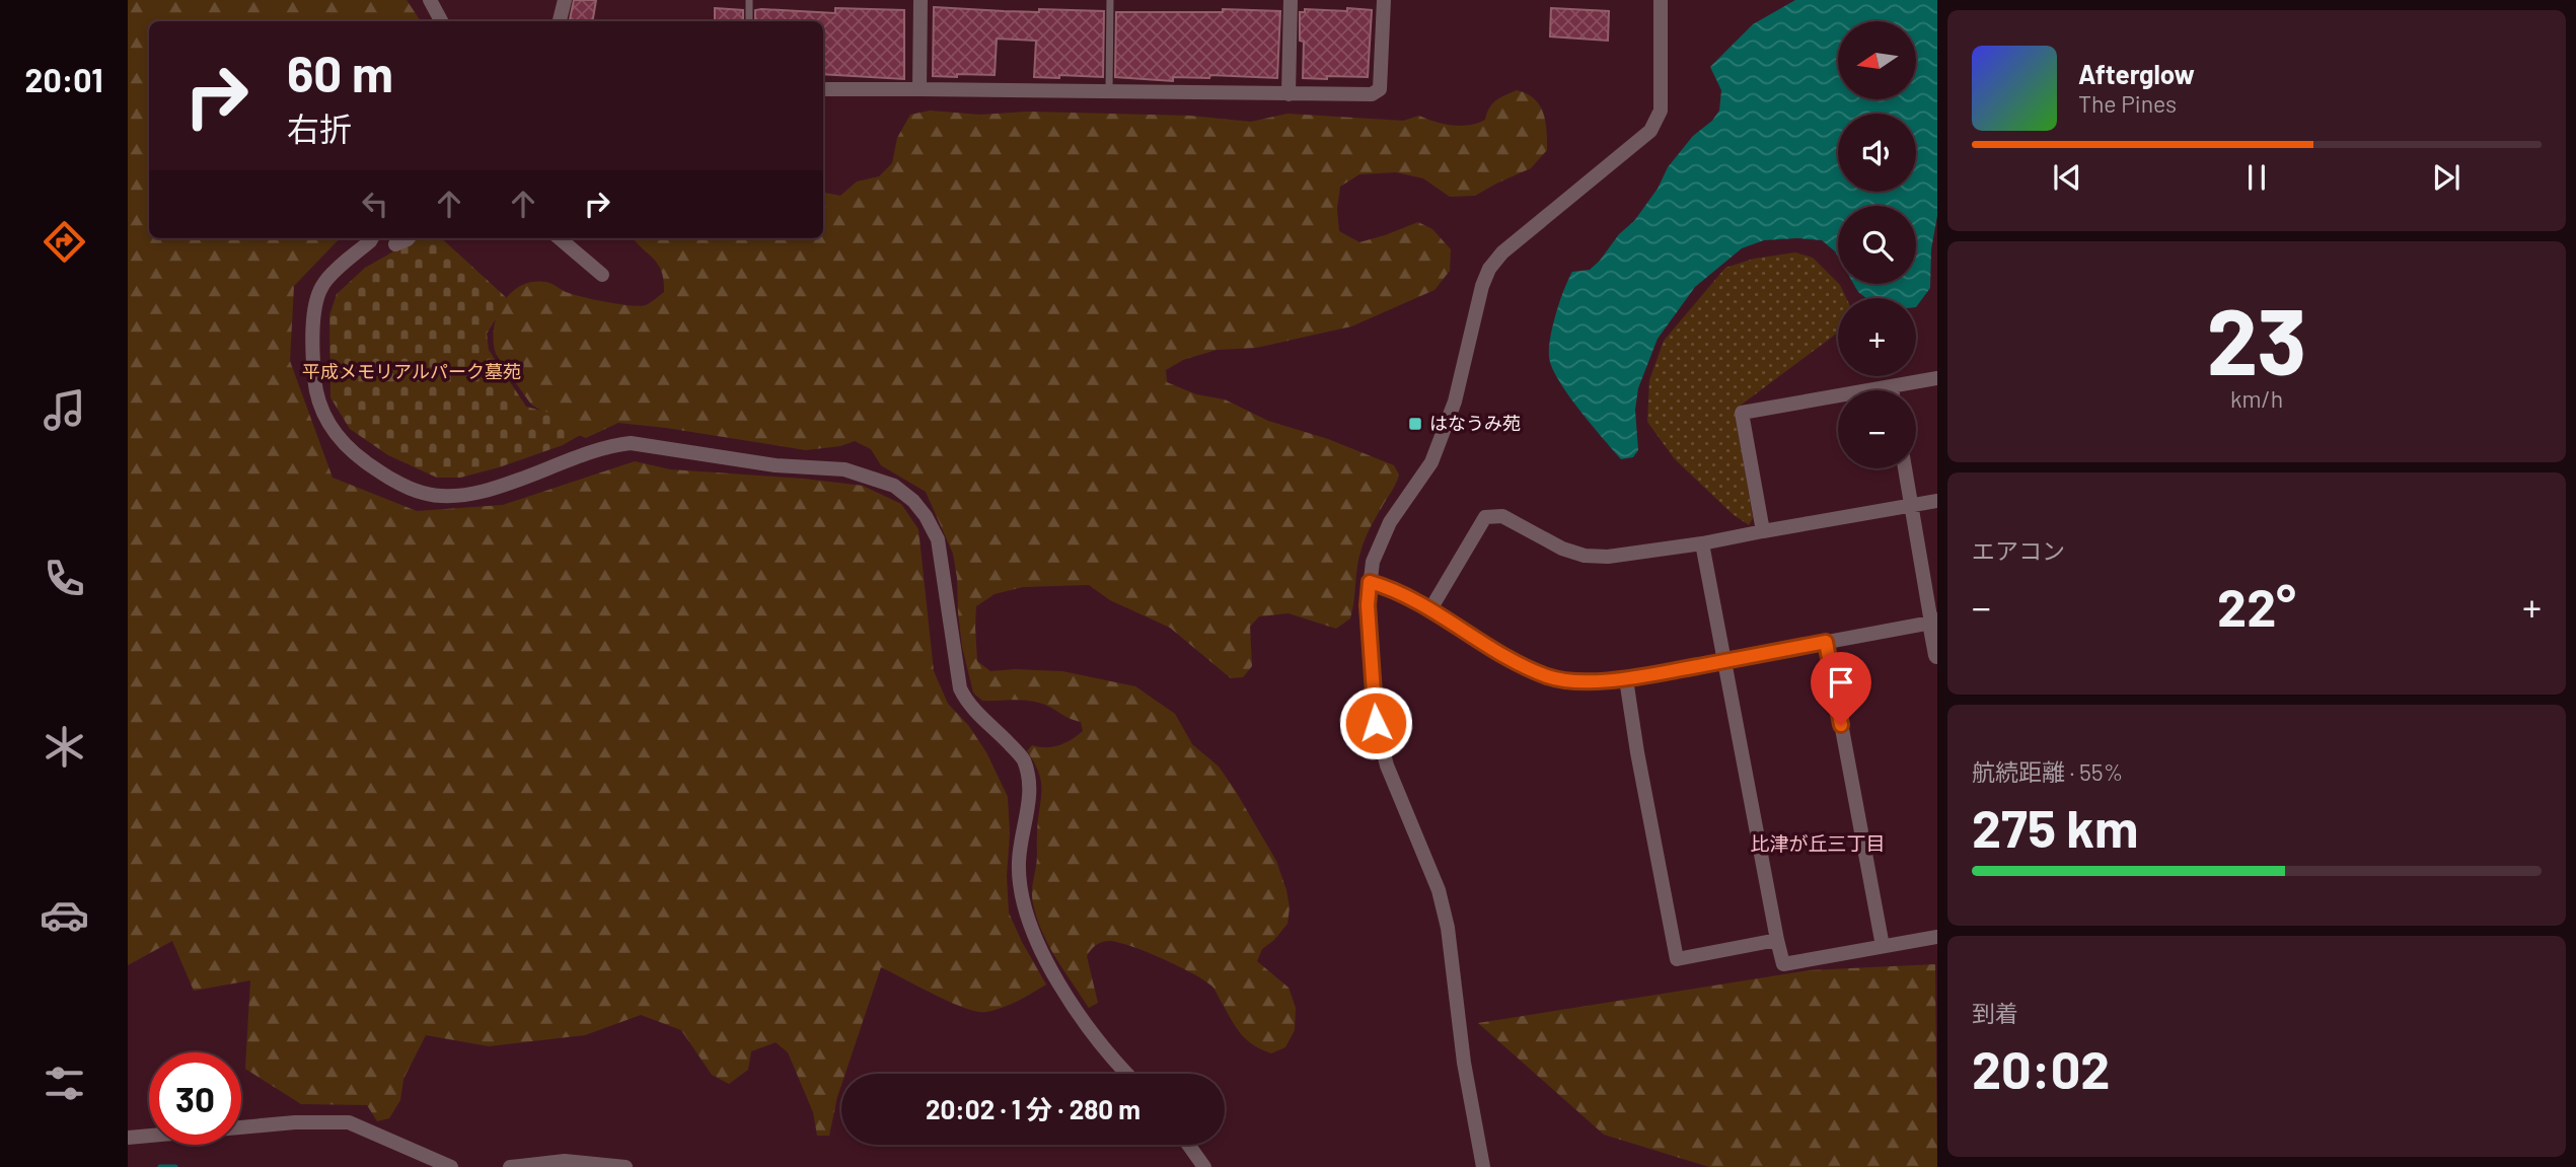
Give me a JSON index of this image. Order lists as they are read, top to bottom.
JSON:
{
  "districts": ["比津が丘三丁目"],
  "parks": ["平成メモリアルパーク墓苑"],
  "places": {
    "transit": ["はなうみ苑"]
  },
  "north": "left",
  "page": {
    "tabs": "20:01",
    "map_buttons": ["+", "−"],
    "turn": ["60 m", "右折"],
    "song": ["Afterglow", "The Pines"],
    "tile": [
      ["23", "km/h"],
      "エアコン",
      ["航続距離 · 55%", "275 km"],
      ["到着", "20:02"]
    ],
    "heat": ["−", "22°", "+"],
    "limit": "30",
    "trip": "20:02 · 1 分 · 280 m"
  }
}
